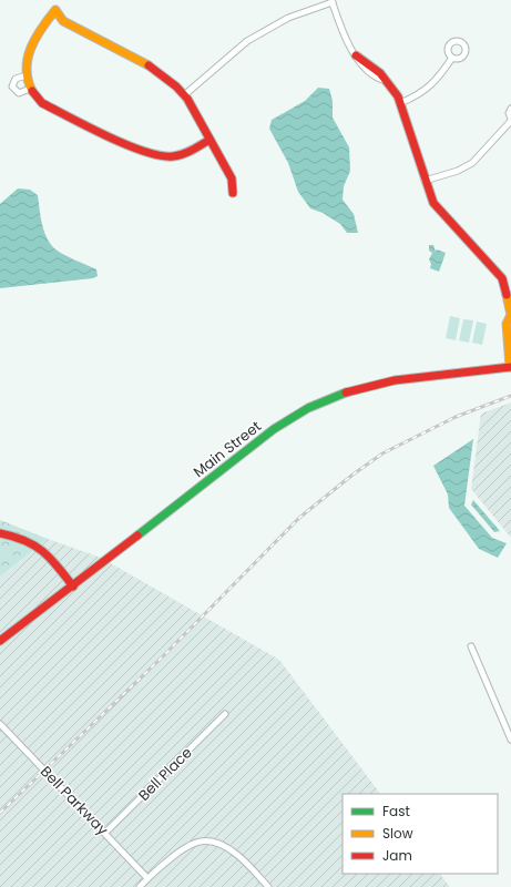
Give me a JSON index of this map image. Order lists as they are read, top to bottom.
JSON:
{
  "streets": {
    "street": ["Main Street", "Bell Place", "Bell Parkway"]
  },
  "crossings": [
    ["Bell Place", "Bell Parkway"]
  ],
  "legend": ["Fast", "Slow", "Jam"]
}
